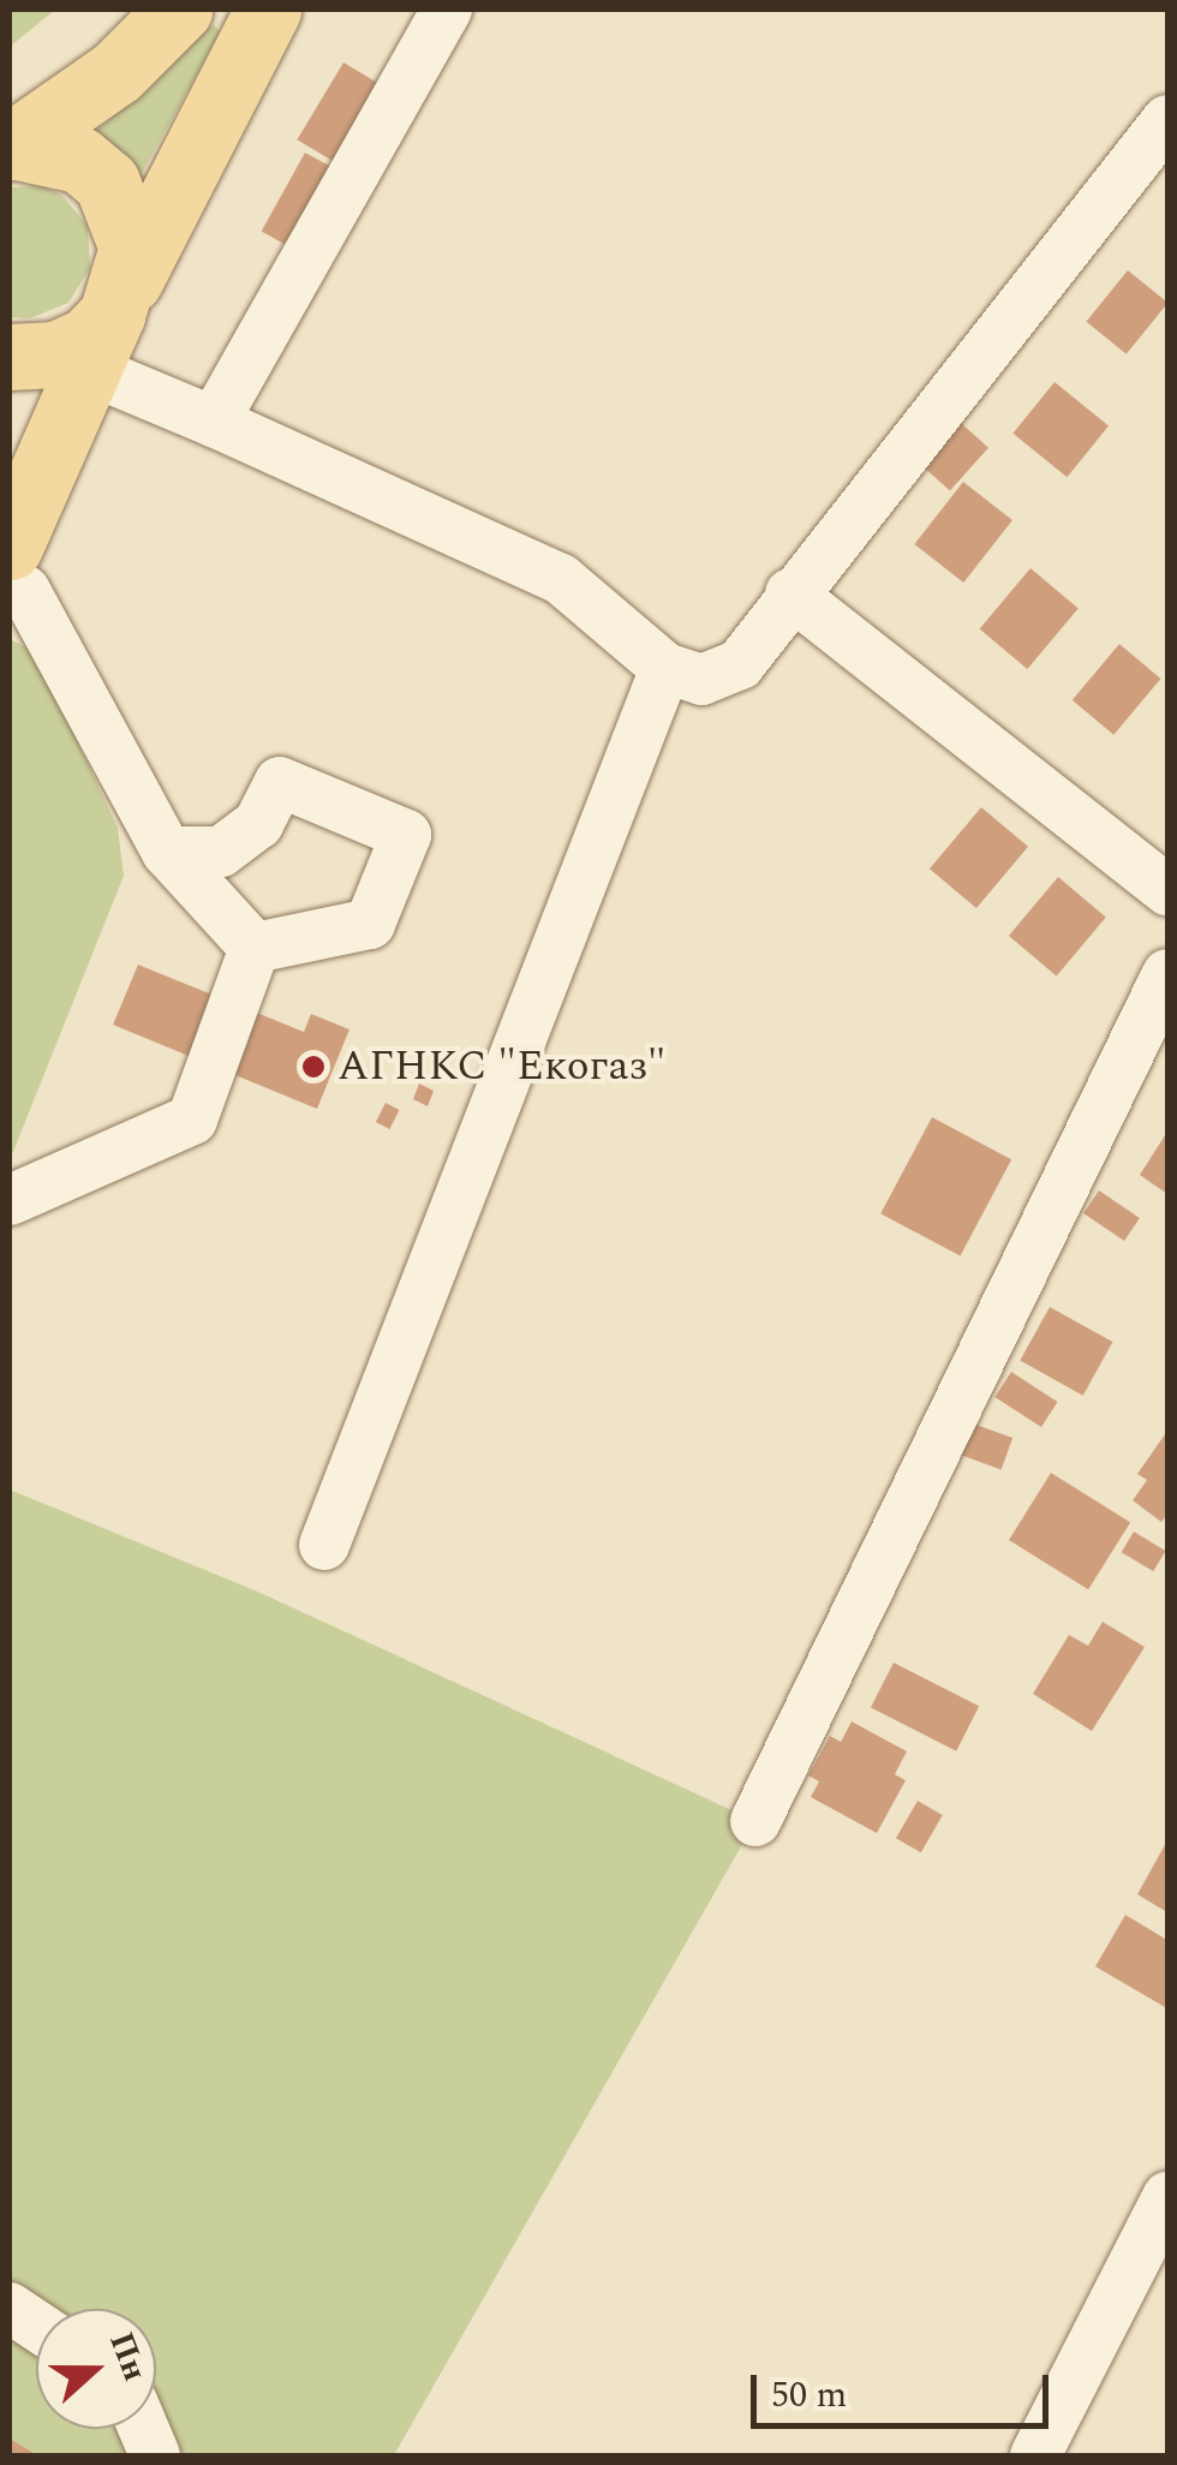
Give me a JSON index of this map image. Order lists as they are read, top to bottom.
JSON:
{
  "places": ["АГНКС \"Екогаз\""],
  "scale_bar": "50 m",
  "north": "right"
}
